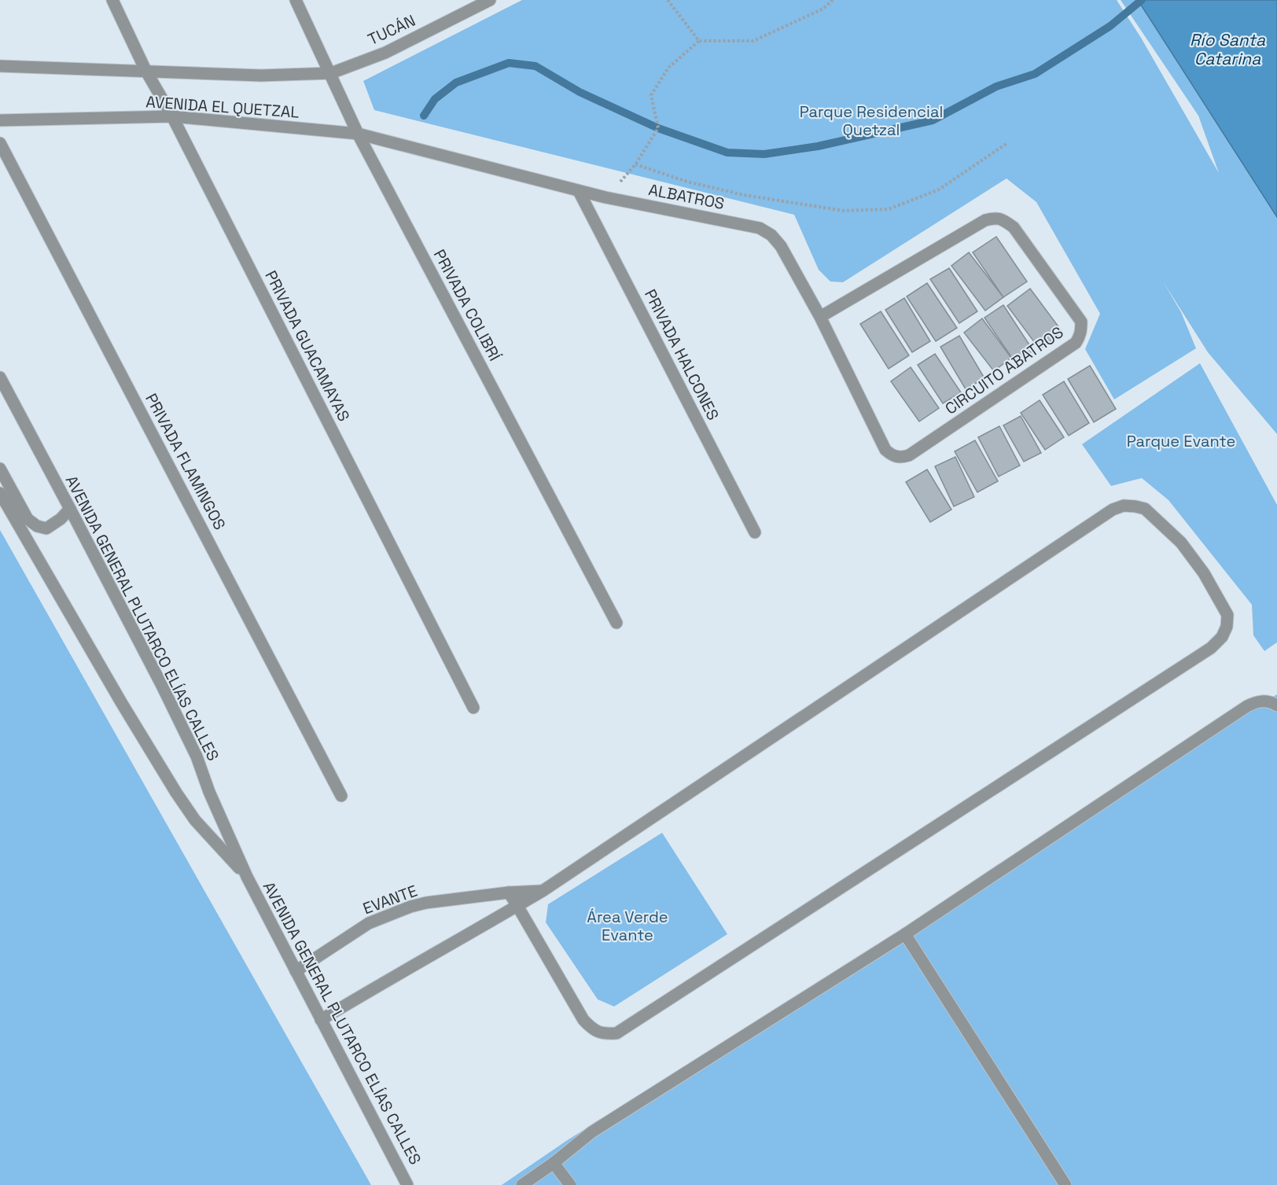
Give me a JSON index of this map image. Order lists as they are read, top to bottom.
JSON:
{
  "streets": {
    "street": [
      "TUCÁN",
      "AVENIDA EL QUETZAL",
      "ALBATROS",
      "PRIVADA COLIBRÍ",
      "PRIVADA GUACAMAYAS",
      "PRIVADA HALCONES",
      "CIRCUITO ABATROS",
      "PRIVADA FLAMINGOS",
      "AVENIDA GENERAL PLUTARCO ELÍAS CALLES",
      "EVANTE"
    ]
  },
  "crossings": [
    ["TUCÁN", "AVENIDA EL QUETZAL"],
    ["TUCÁN", "PRIVADA COLIBRÍ"],
    ["AVENIDA EL QUETZAL", "ALBATROS"],
    ["AVENIDA EL QUETZAL", "PRIVADA COLIBRÍ"],
    ["AVENIDA EL QUETZAL", "PRIVADA GUACAMAYAS"],
    ["ALBATROS", "PRIVADA COLIBRÍ"],
    ["ALBATROS", "PRIVADA HALCONES"],
    ["ALBATROS", "CIRCUITO ABATROS"],
    ["AVENIDA GENERAL PLUTARCO ELÍAS CALLES", "EVANTE"]
  ],
  "water": ["Río Santa Catarina"],
  "parks": ["Parque Residencial Quetzal", "Parque Evante", "Área Verde Evante"]
}
